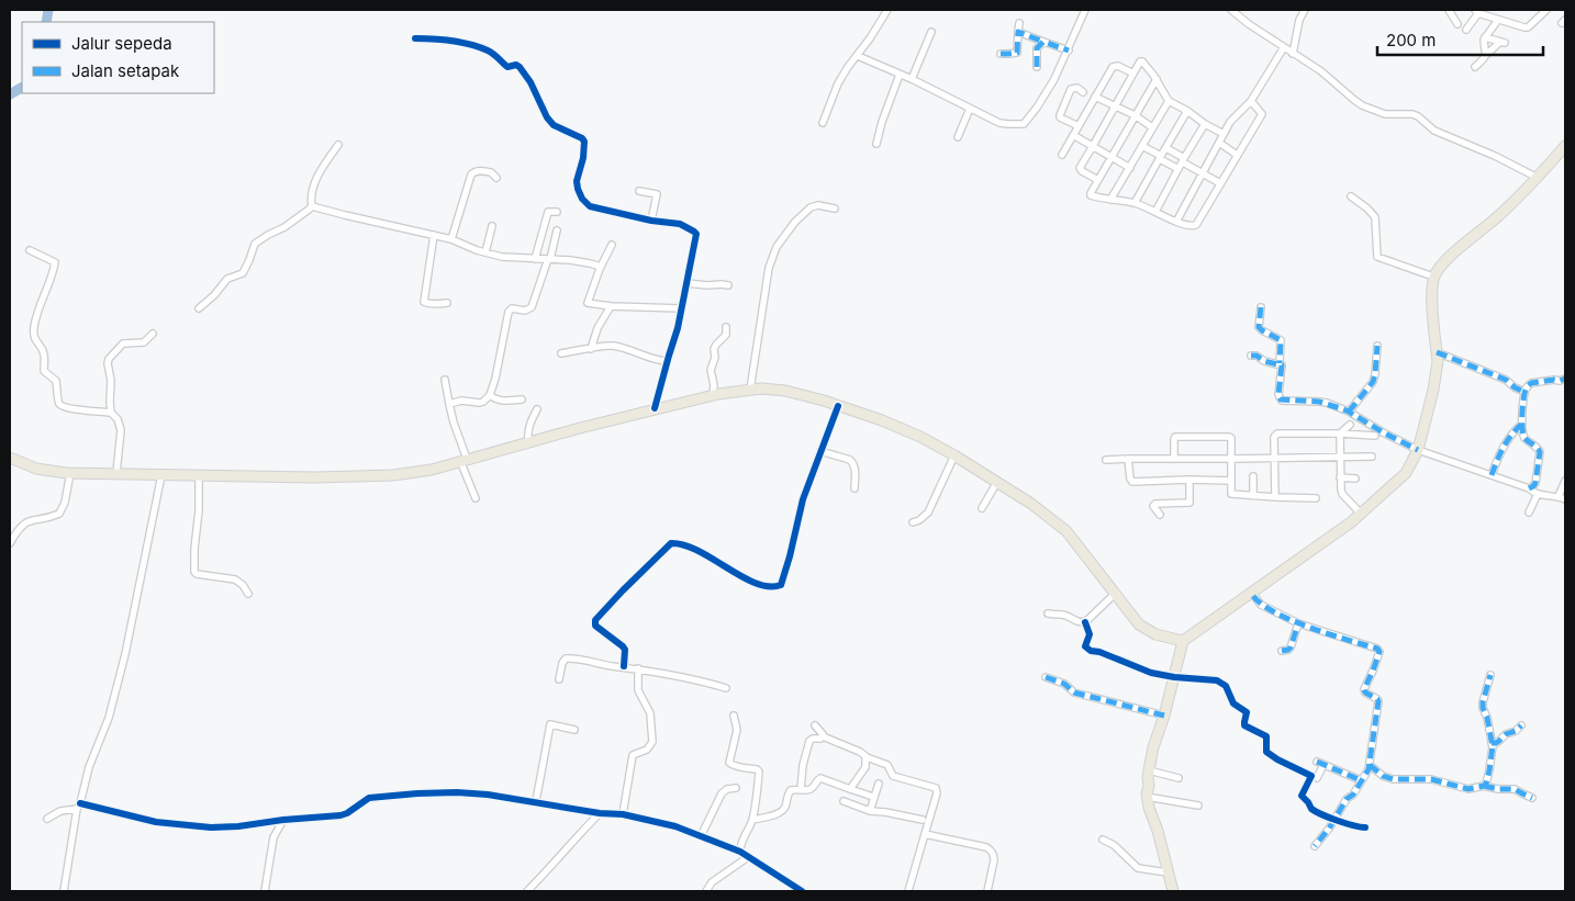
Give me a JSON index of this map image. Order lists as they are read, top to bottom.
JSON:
{
  "legend": ["Jalur sepeda", "Jalan setapak"],
  "scale_bar": "200 m"
}
